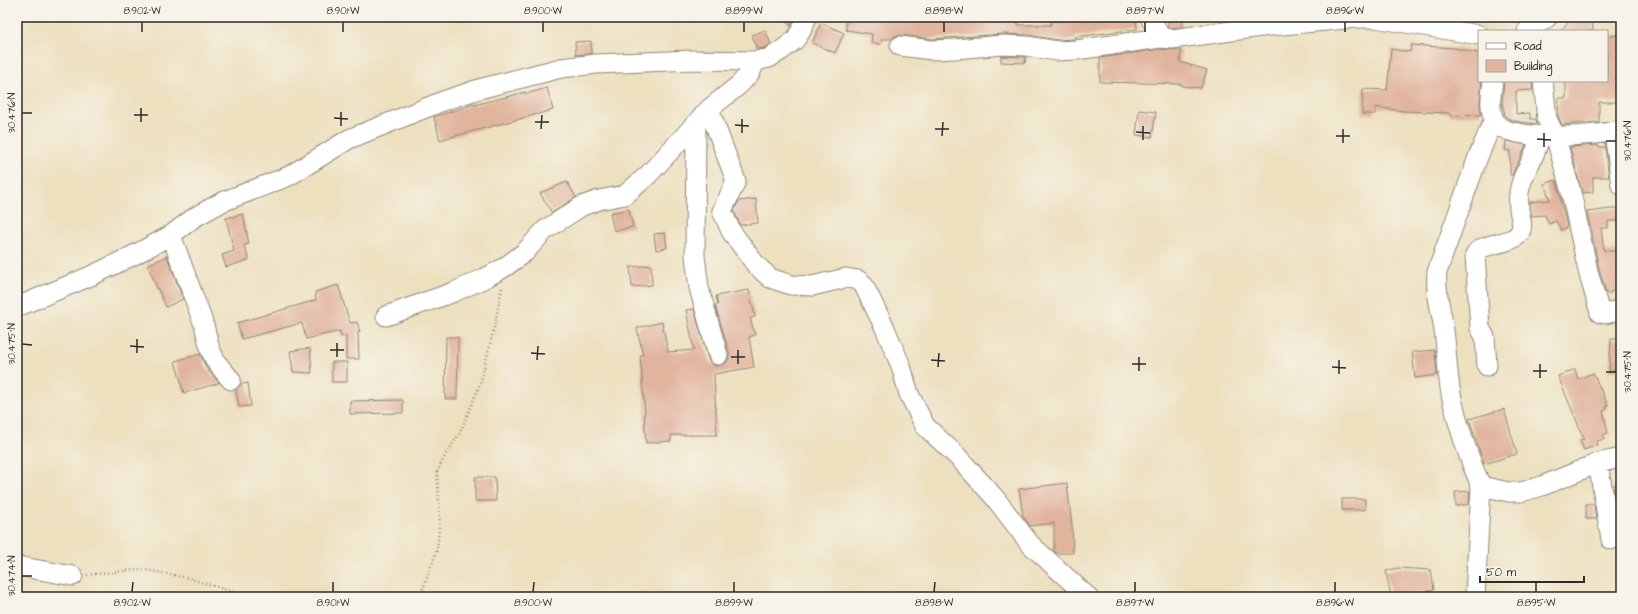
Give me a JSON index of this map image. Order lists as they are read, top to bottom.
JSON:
{
  "legend": ["Road", "Building"],
  "scale_bar": "50 m",
  "coordinates": [
    "8.902°W",
    "8.901°W",
    "8.900°W",
    "8.899°W",
    "8.898°W",
    "8.897°W",
    "8.896°W",
    "30.476°N",
    "30.475°N",
    "30.474°N",
    "8.895°W"
  ]
}
